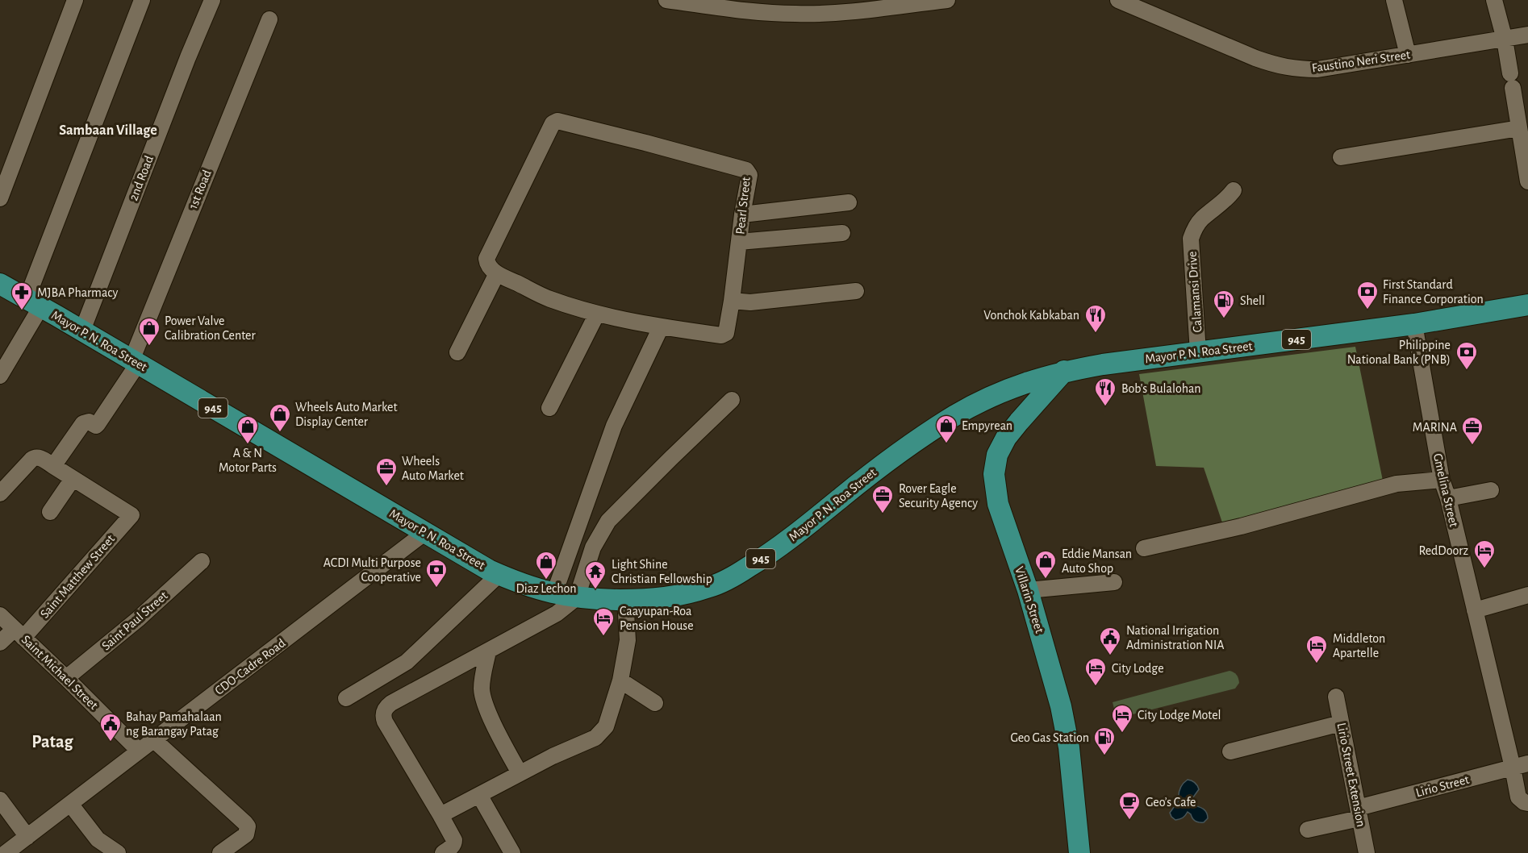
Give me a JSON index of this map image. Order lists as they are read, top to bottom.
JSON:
{
  "streets": {
    "main road": ["945", "Mayor P. N. Roa Street", "Villarin Street"],
    "street": [
      "Faustino Neri Street",
      "2nd Road",
      "1st Road",
      "Pearl Street",
      "Calamansi Drive",
      "Gmelina Street",
      "Saint Matthew Street",
      "Saint Paul Street",
      "CDO-Cadre Road",
      "Saint Michael Street",
      "Lirio Street Extension",
      "Lirio Street"
    ]
  },
  "crossings": [
    ["2nd Road", "Mayor P. N. Roa Street"],
    ["1st Road", "Mayor P. N. Roa Street"],
    ["Calamansi Drive", "Mayor P. N. Roa Street"],
    ["Mayor P. N. Roa Street", "Gmelina Street"],
    ["Mayor P. N. Roa Street", "Villarin Street"],
    ["Mayor P. N. Roa Street", "CDO-Cadre Road"],
    ["Gmelina Street", "Lirio Street"],
    ["Saint Matthew Street", "Saint Michael Street"],
    ["Saint Paul Street", "Saint Michael Street"],
    ["CDO-Cadre Road", "Saint Michael Street"],
    ["Lirio Street Extension", "Lirio Street"]
  ],
  "districts": ["Sambaan Village", "Patag"],
  "places": {
    "bank": ["First Standard Finance Corporation", "Philippine National Bank (PNB)", "ACDI Multi Purpose Cooperative"],
    "pharmacy": ["MJBA Pharmacy"],
    "fuel station": ["Shell", "Geo Gas Station"],
    "restaurant": ["Vonchok Kabkaban", "Bob's Bulalohan"],
    "shop": [
      "Power Valve Calibration Center",
      "Wheels Auto Market Display Center",
      "Empyrean",
      "A & N Motor Parts",
      "Eddie Mansan Auto Shop",
      "Diaz Lechon"
    ],
    "office": ["MARINA", "Wheels Auto Market", "Rover Eagle Security Agency"],
    "hotel": [
      "RedDoorz",
      "Caayupan-Roa Pension House",
      "Middleton Apartelle",
      "City Lodge",
      "City Lodge Motel"
    ],
    "temple": ["Light Shine Christian Fellowship"],
    "public building": ["National Irrigation Administration NIA", "Bahay Pamahalaan ng Barangay Patag"],
    "cafe": ["Geo’s Cafe"]
  }
}
